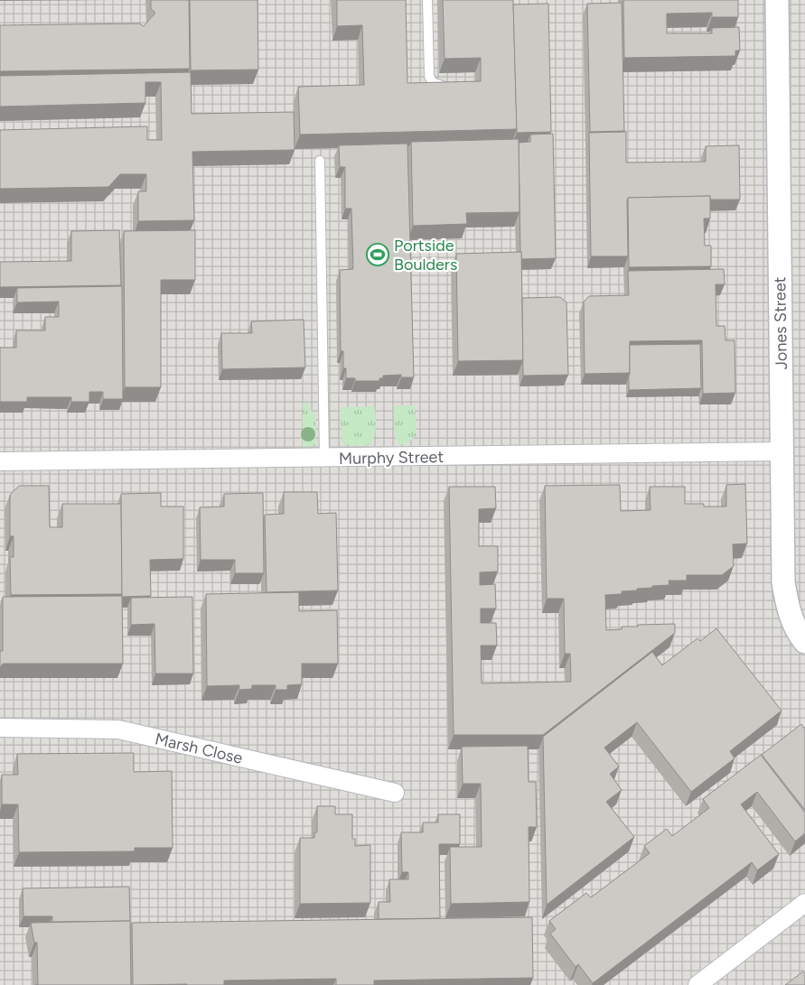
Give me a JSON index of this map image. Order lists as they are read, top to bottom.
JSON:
{
  "streets": {
    "street": ["Jones Street", "Murphy Street", "Marsh Close"]
  },
  "crossings": [
    ["Jones Street", "Murphy Street"]
  ],
  "places": {
    "sports": ["Portside Boulders"]
  }
}
